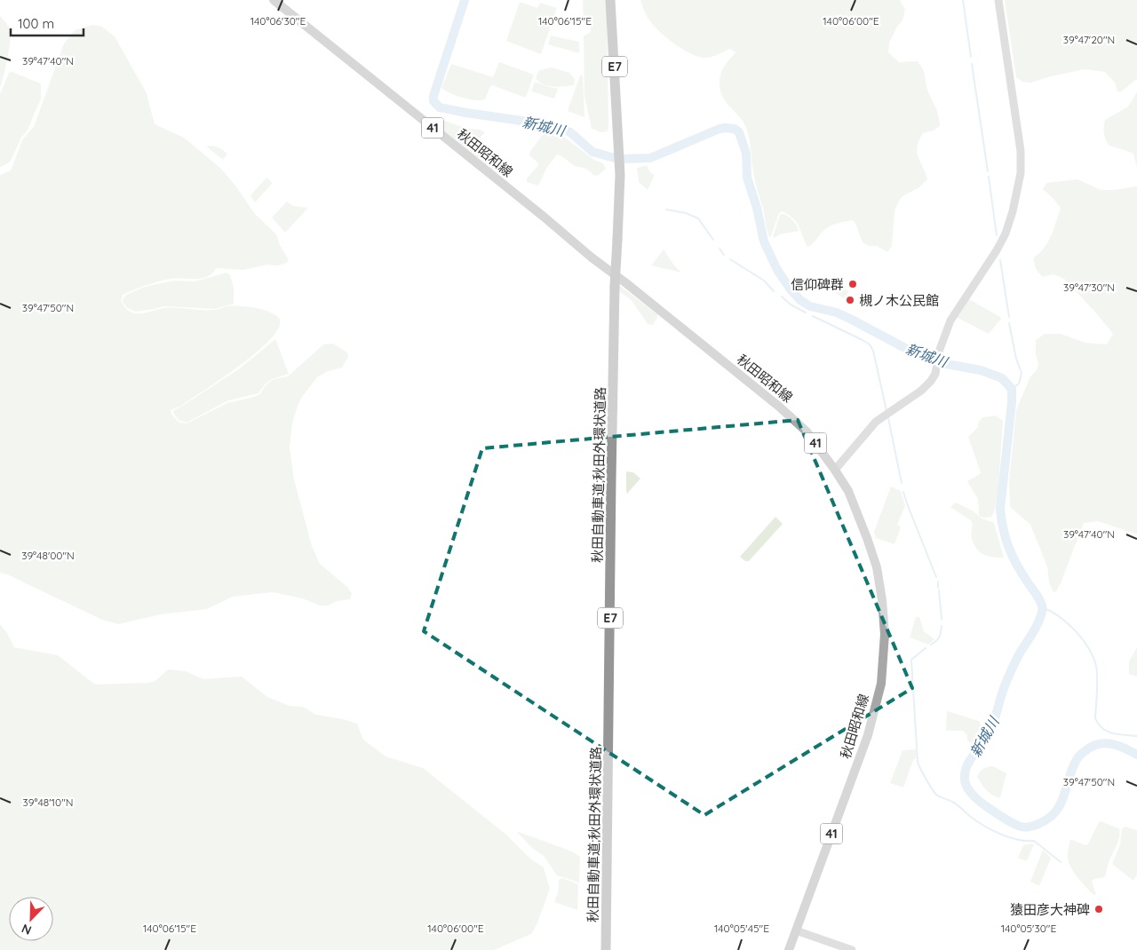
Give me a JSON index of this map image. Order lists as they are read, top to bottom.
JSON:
{
  "streets": {
    "highway": ["E7", "秋田自動車道;秋田外環状道路"],
    "main road": ["41", "秋田昭和線"]
  },
  "water": ["新城川"],
  "places": ["信仰碑群", "槻ノ木公民館", "猿田彦大神碑"],
  "scale_bar": "100 m",
  "north": "bottom left",
  "coordinates": [
    "140°06'15\"E",
    "140°06'00\"E",
    "140°06'30\"E",
    "39°47'20\"N",
    "39°47'40\"N",
    "39°47'30\"N",
    "39°47'50\"N",
    "39°48'00\"N",
    "39°48'10\"N",
    "140°05'45\"E",
    "140°05'30\"E"
  ]
}
